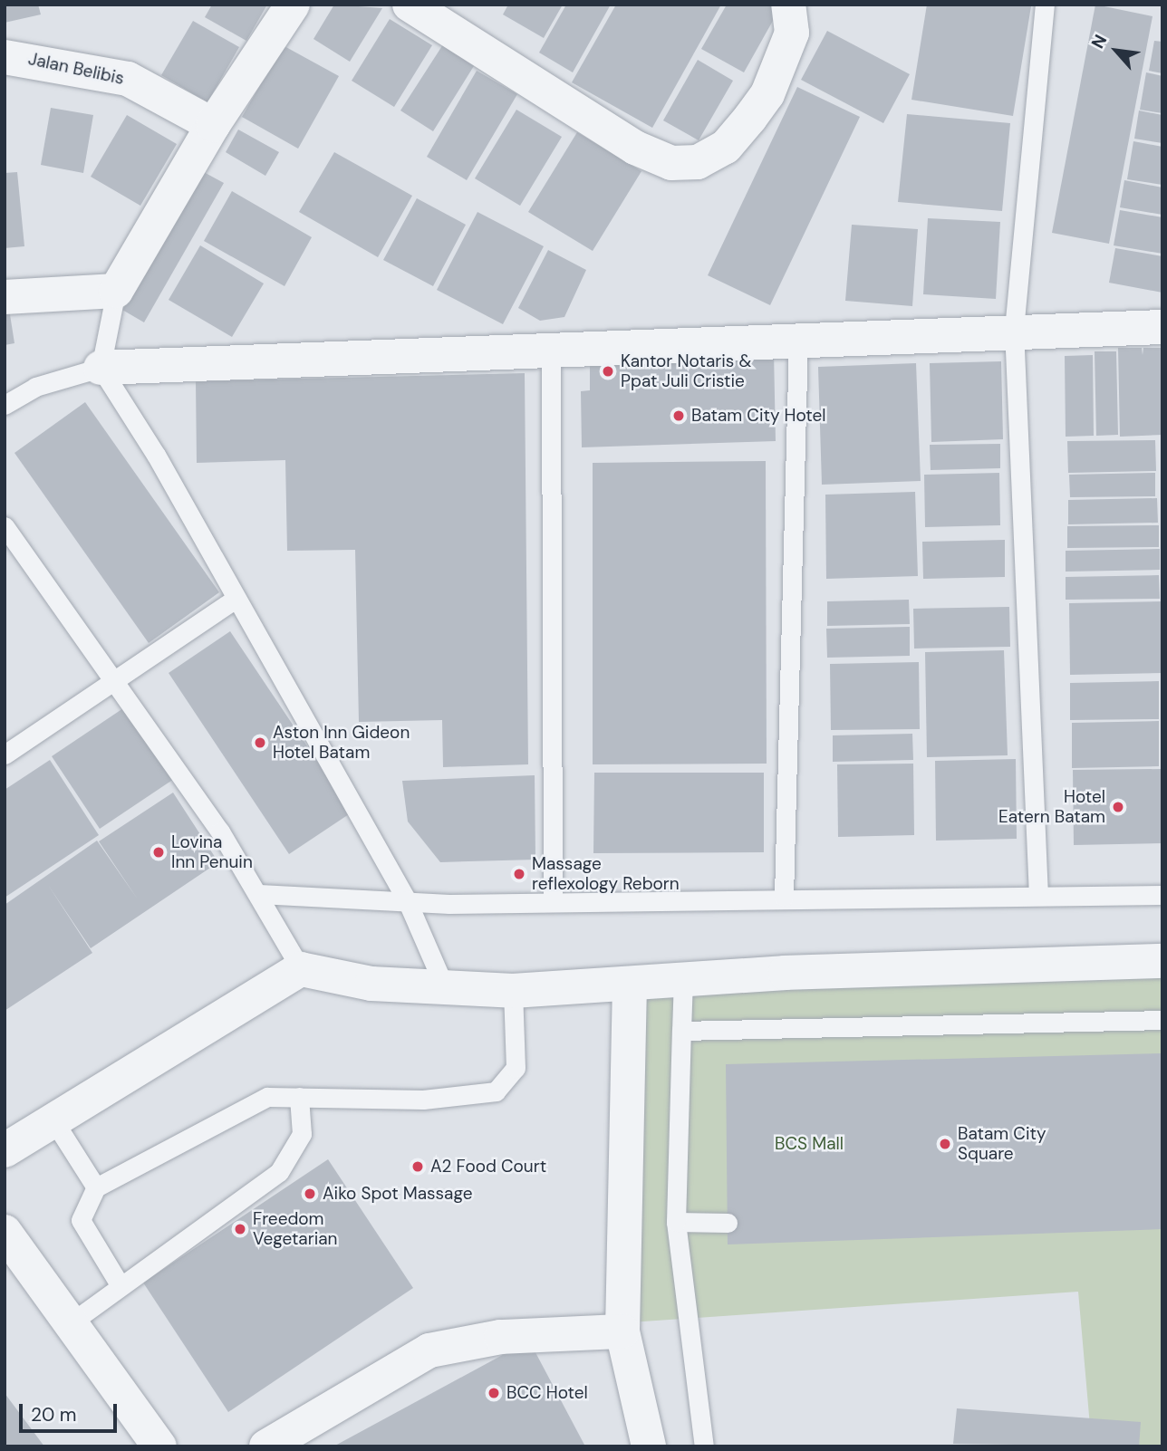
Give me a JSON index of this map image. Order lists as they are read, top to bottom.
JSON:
{
  "streets": {
    "street": ["Jalan Belibis"]
  },
  "parks": ["BCS Mall"],
  "places": [
    "Kantor Notaris & Ppat Juli Cristie",
    "Batam City Hotel",
    "Aston Inn Gideon Hotel Batam",
    "Hotel Eatern Batam",
    "Lovina Inn Penuin",
    "Massage reflexology Reborn",
    "Batam City Square",
    "A2 Food Court",
    "Aiko Spot Massage",
    "Freedom Vegetarian",
    "BCC Hotel"
  ],
  "scale_bar": "20 m",
  "north": "top left"
}
